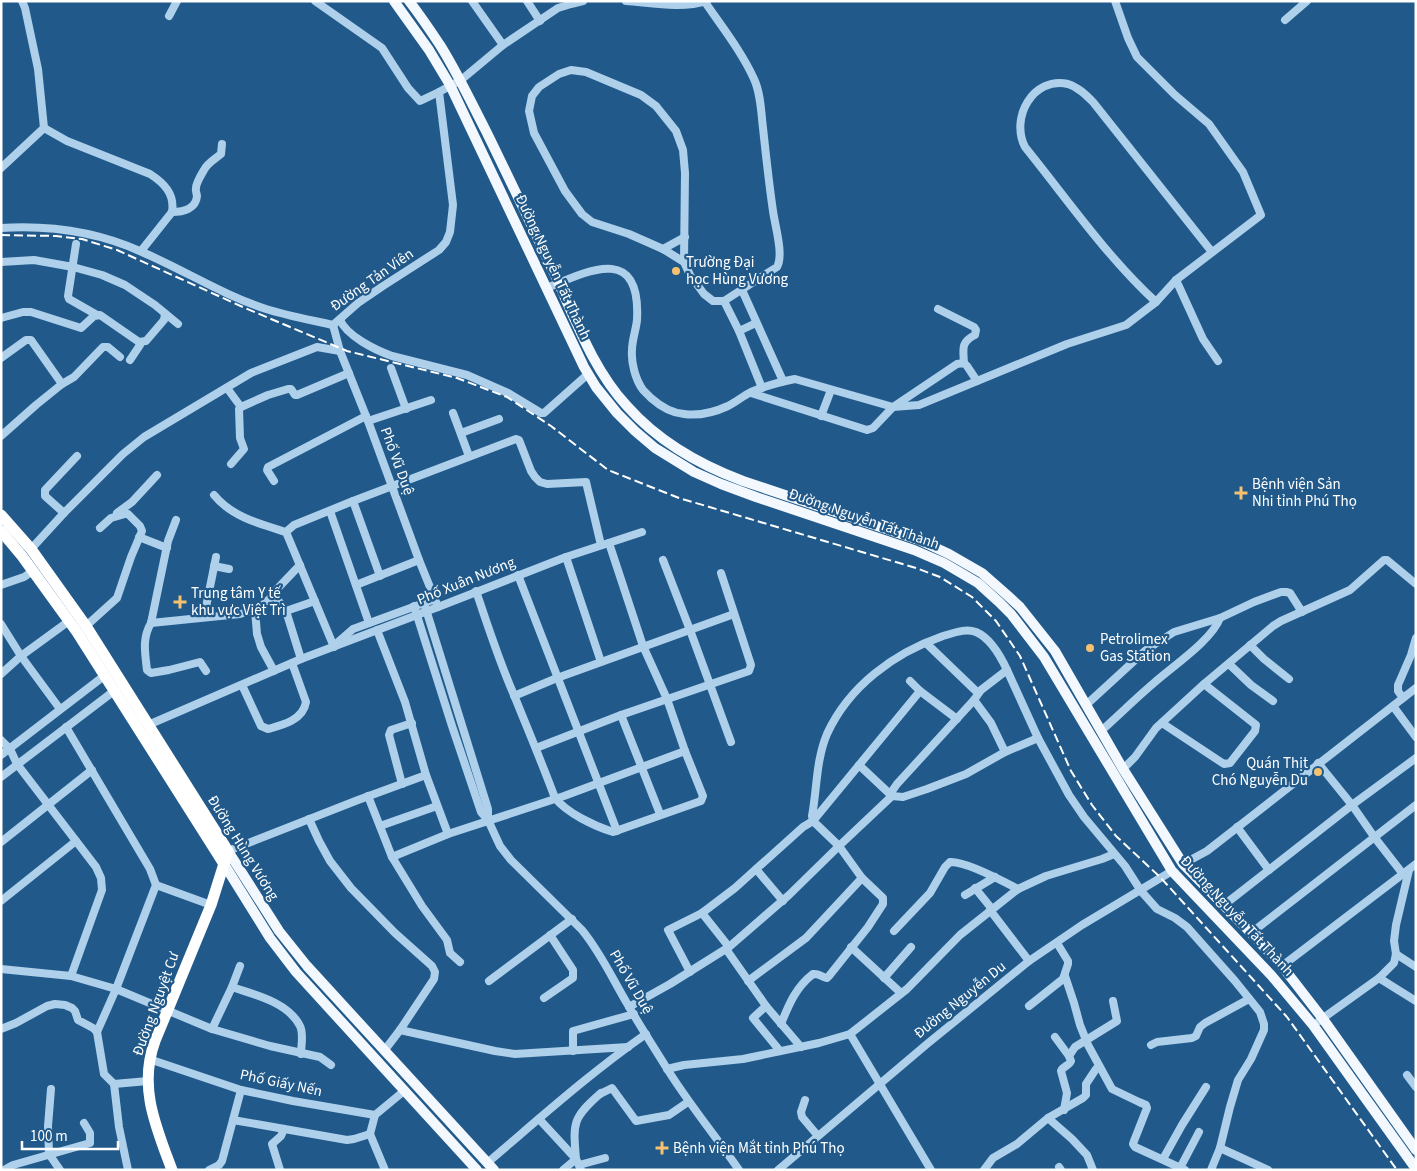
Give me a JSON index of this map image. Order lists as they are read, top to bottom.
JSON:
{
  "streets": {
    "highway": ["Đường Hùng Vương", "Đường Nguyệt Cư"],
    "main road": ["Đường Nguyễn Tất Thành"],
    "street": [
      "Đường Tản Viên",
      "Phố Vũ Duệ",
      "Phố Xuân Nương",
      "Đường Nguyễn Du",
      "Phố Giấy Nến"
    ]
  },
  "crossings": [
    ["Đường Nguyễn Tất Thành", "Đường Nguyễn Du"],
    ["Đường Tản Viên", "Phố Vũ Duệ"],
    ["Phố Vũ Duệ", "Phố Xuân Nương"],
    ["Phố Xuân Nương", "Đường Hùng Vương"],
    ["Đường Hùng Vương", "Đường Nguyệt Cư"],
    ["Đường Nguyệt Cư", "Phố Giấy Nến"]
  ],
  "places": {
    "other": ["Trường Đại học Hùng Vương", "Petrolimex Gas Station", "Quán Thịt Chó Nguyễn Du"],
    "health": ["Bệnh viện Sản Nhi tỉnh Phú Thọ", "Trung tâm Y tế khu vực Việt Trì", "Bệnh viện Mắt tỉnh Phú Thọ"]
  },
  "scale_bar": "100 m"
}
